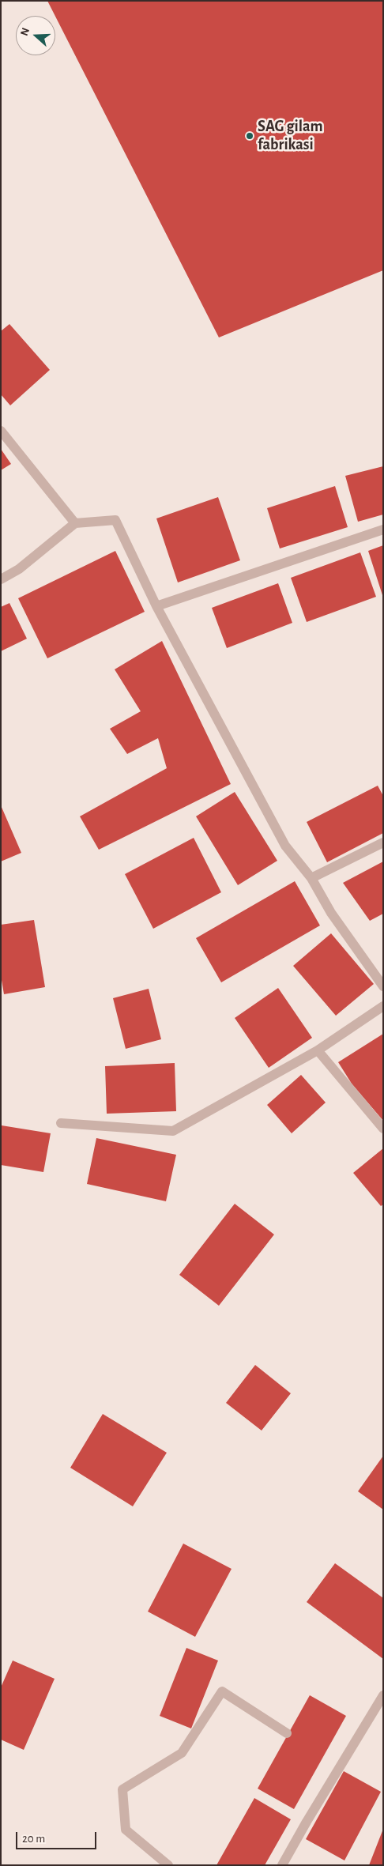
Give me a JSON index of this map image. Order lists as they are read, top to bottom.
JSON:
{
  "places": ["SAG gilam fabrikasi"],
  "scale_bar": "20 m",
  "north": "left"
}
